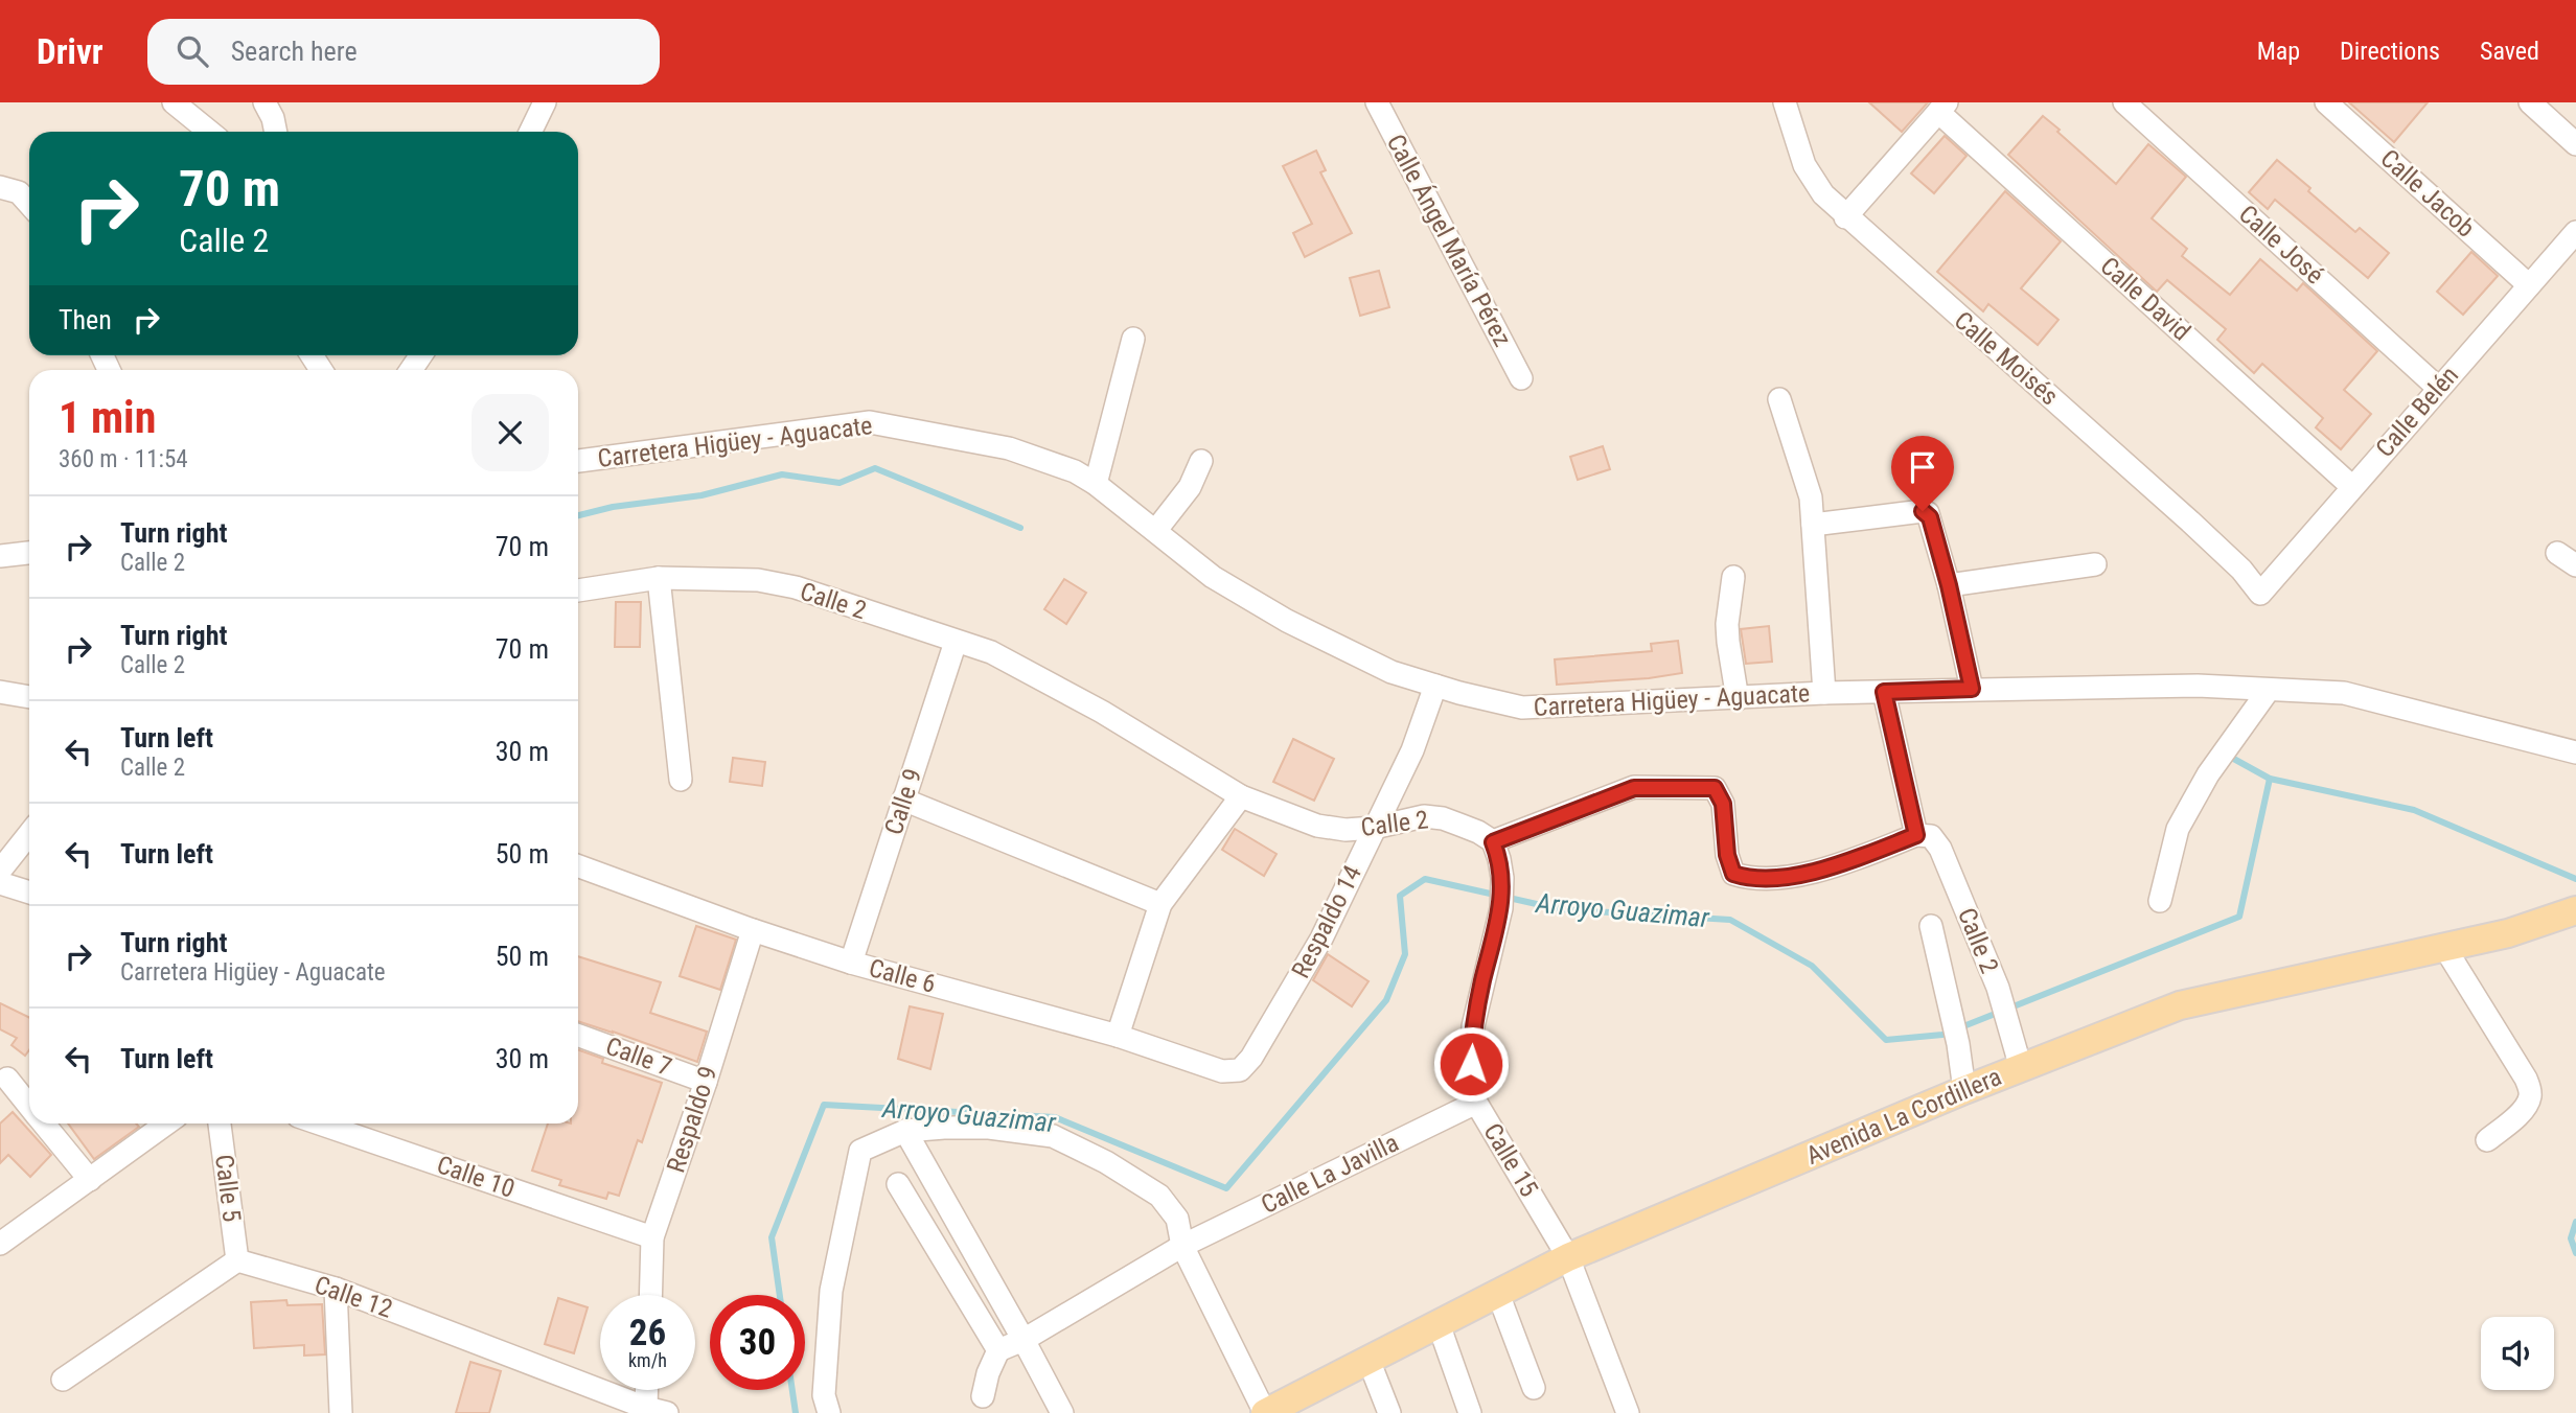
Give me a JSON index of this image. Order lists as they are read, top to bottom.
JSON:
{
  "streets": {
    "main road": ["Avenida La Cordillera"],
    "street": [
      "Calle Jacob",
      "Calle Ángel María Pérez",
      "Calle José",
      "Calle David",
      "Calle Moisés",
      "Calle Belén",
      "Carretera Higüey - Aguacate",
      "Calle 2",
      "Calle 9",
      "Respaldo 14",
      "Calle 6",
      "Calle 7",
      "Respaldo 9",
      "Calle 15",
      "Calle La Javilla",
      "Calle 10",
      "Calle 5",
      "Calle 12"
    ]
  },
  "crossings": [
    ["Calle Jacob", "Calle Belén"],
    ["Calle José", "Calle Belén"],
    ["Calle David", "Calle Belén"],
    ["Calle Moisés", "Calle Belén"],
    ["Carretera Higüey - Aguacate", "Respaldo 14"],
    ["Calle 2", "Calle 9"],
    ["Calle 2", "Respaldo 14"],
    ["Calle 2", "Avenida La Cordillera"],
    ["Calle 2", "Calle 15"],
    ["Calle 9", "Calle 6"],
    ["Respaldo 14", "Calle 6"],
    ["Calle 6", "Respaldo 9"],
    ["Calle 7", "Respaldo 9"],
    ["Avenida La Cordillera", "Calle 15"],
    ["Respaldo 9", "Calle 10"],
    ["Calle 15", "Calle La Javilla"],
    ["Calle 5", "Calle 12"]
  ],
  "water": ["Arroyo Guazimar"],
  "page": {
    "header": "Drivr",
    "search": "Search here",
    "nav": ["Map", "Directions", "Saved"],
    "turn": ["70 m", "Calle 2"],
    "then": "Then",
    "heading": ["1 min", "360 m · 11:54"],
    "list": [
      {
        "name": "Turn right",
        "note": "Calle 2",
        "value": "70 m"
      },
      {
        "name": "Turn right",
        "note": "Calle 2",
        "value": "70 m"
      },
      {
        "name": "Turn left",
        "note": "Calle 2",
        "value": "30 m"
      },
      {
        "name": "Turn left",
        "value": "50 m"
      },
      {
        "name": "Turn right",
        "note": "Carretera Higüey - Aguacate",
        "value": "50 m"
      },
      {
        "name": "Turn left",
        "value": "30 m"
      }
    ],
    "speed": "26 km/h",
    "limit": "30"
  }
}
